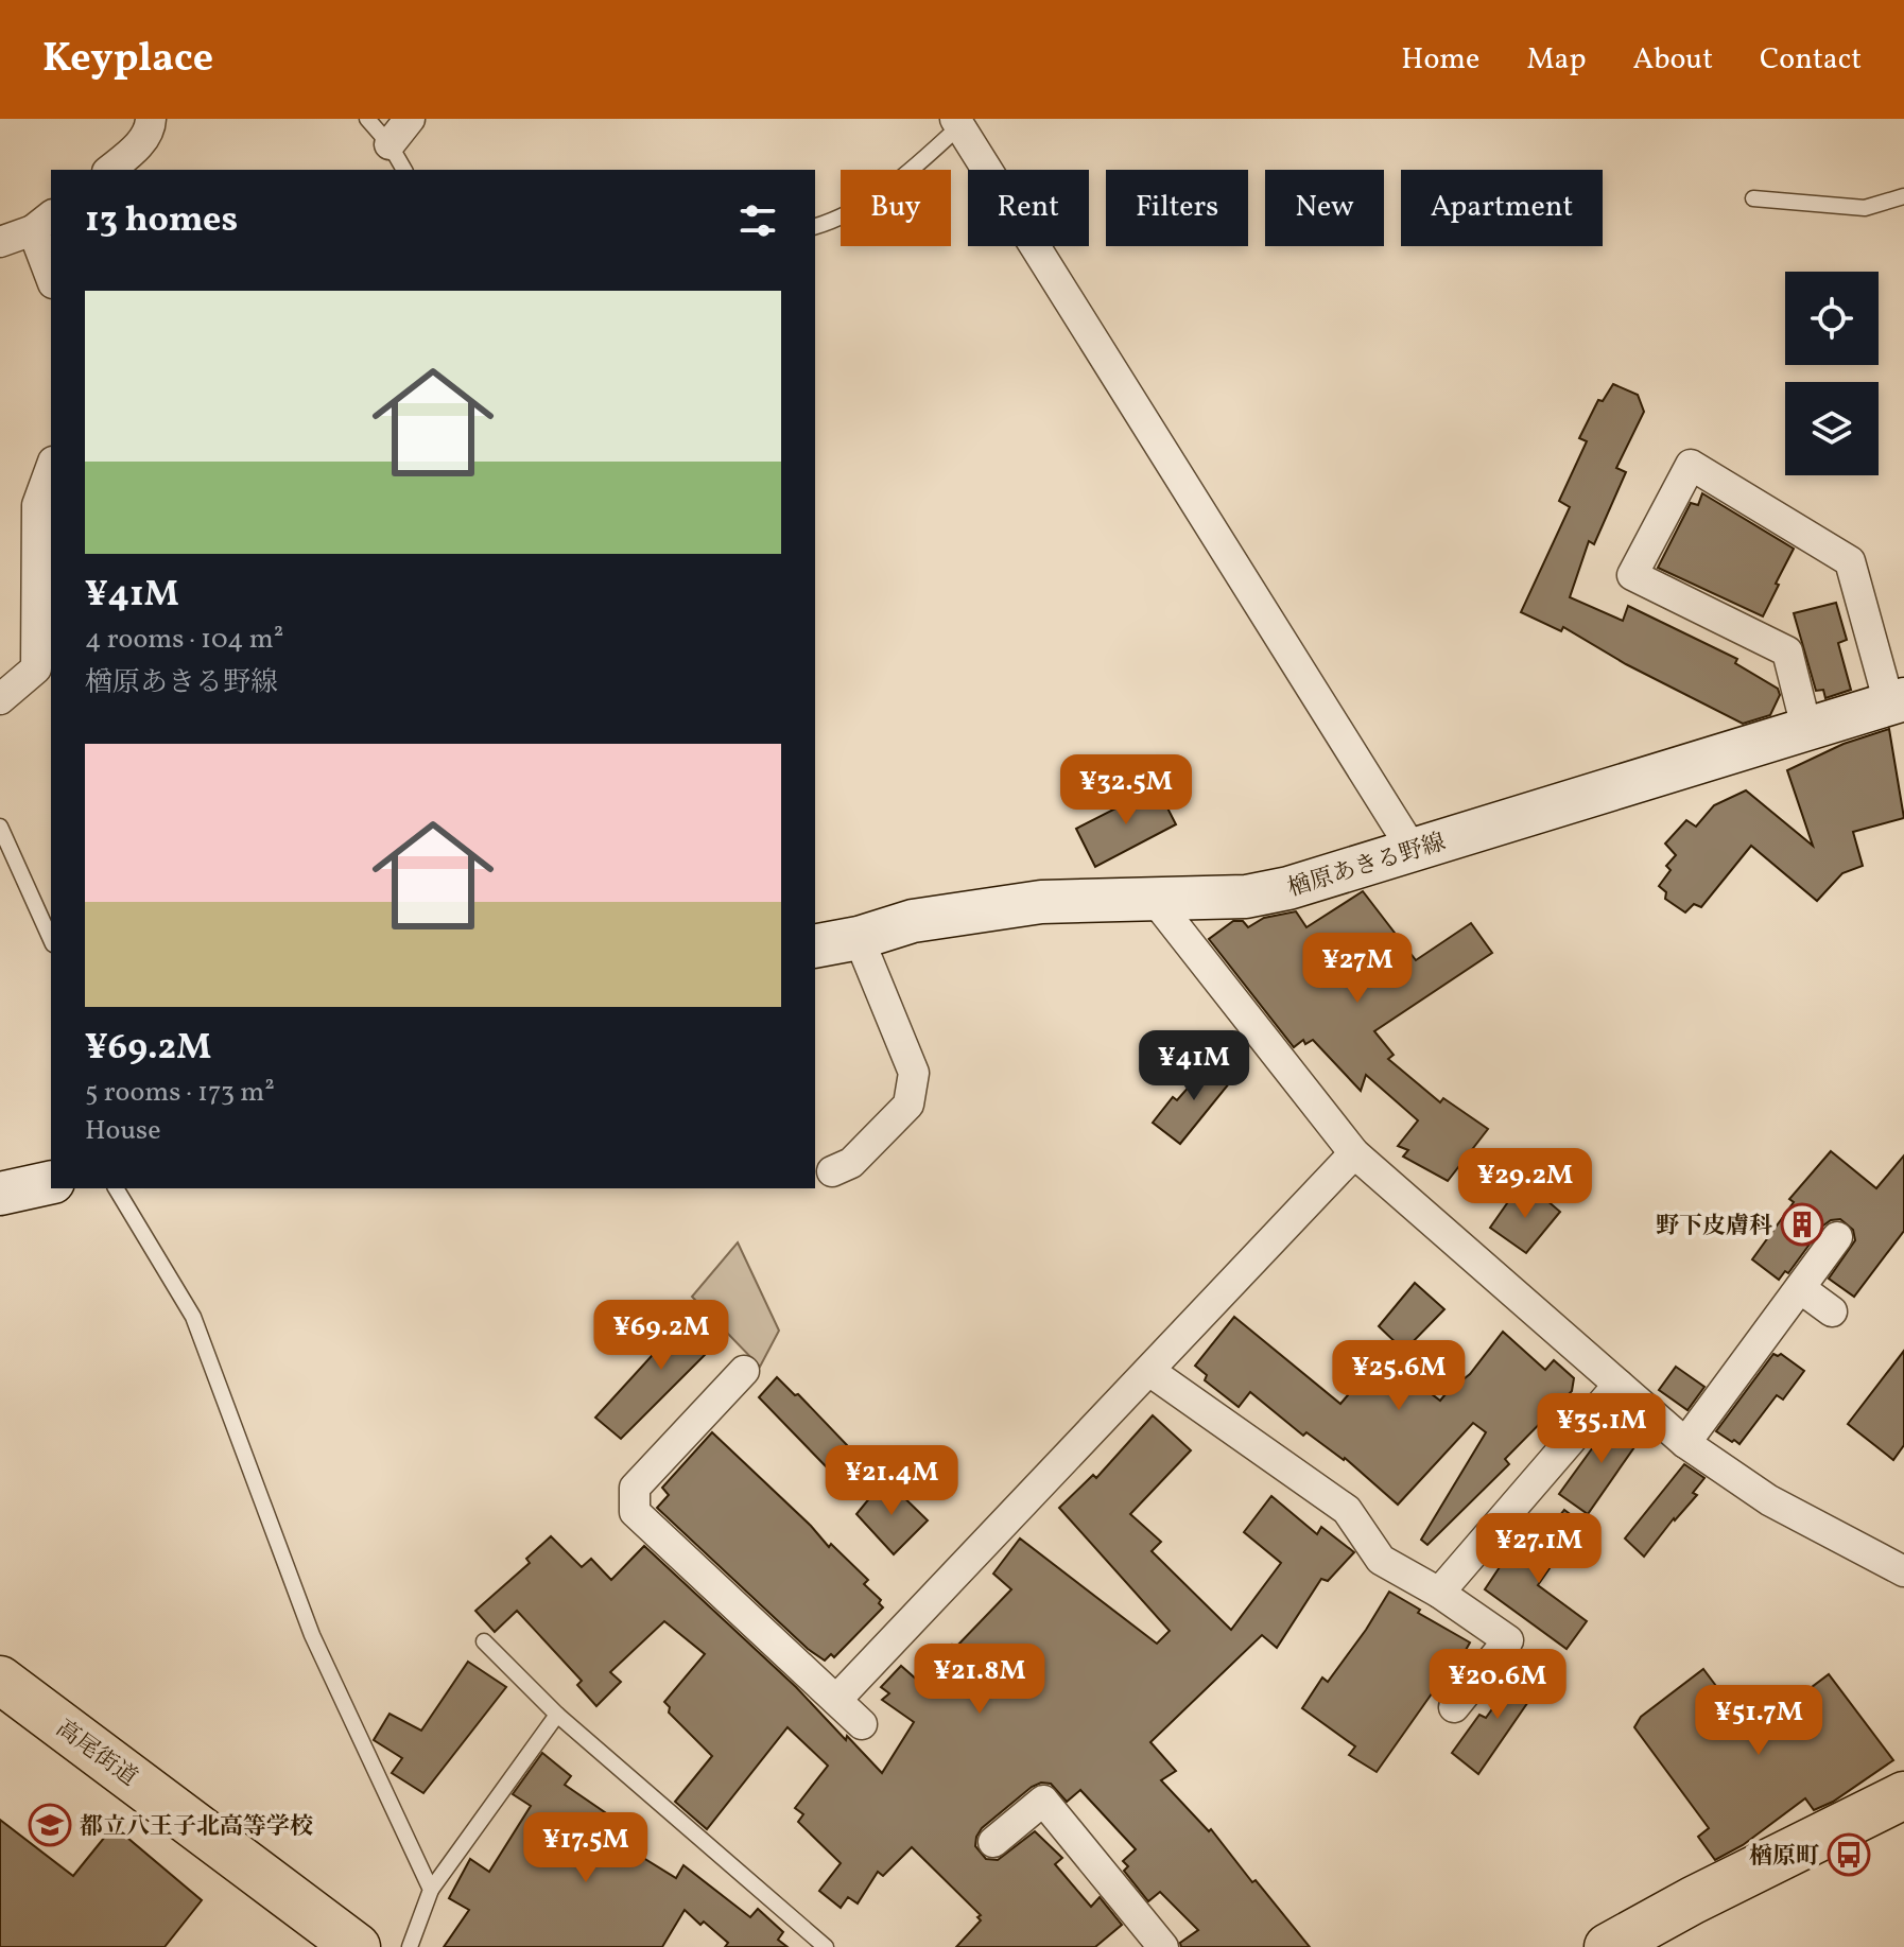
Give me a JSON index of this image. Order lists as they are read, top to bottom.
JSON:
{
  "streets": {
    "main road": ["楢原あきる野線", "高尾街道"]
  },
  "places": {
    "building": ["野下皮膚科"],
    "school or university": ["都立八王子北高等学校"],
    "bus stop": ["楢原町"]
  },
  "page": {
    "header": "Keyplace",
    "nav": [
      "Home",
      "Map",
      "About",
      "Contact"
    ],
    "chip": [
      "Buy",
      "Rent",
      "Filters",
      "New",
      "Apartment"
    ],
    "heading": "13 homes",
    "list": [
      {
        "name": "¥41M",
        "note": "4 rooms · 104 m² · 楢原あきる野線"
      },
      {
        "name": "¥69.2M",
        "note": "5 rooms · 173 m² · House"
      }
    ],
    "price": [
      "¥32.5M",
      "¥27M",
      "¥41M",
      "¥29.2M",
      "¥69.2M",
      "¥25.6M",
      "¥35.1M",
      "¥21.4M",
      "¥27.1M",
      "¥21.8M",
      "¥20.6M",
      "¥51.7M",
      "¥17.5M"
    ]
  }
}
